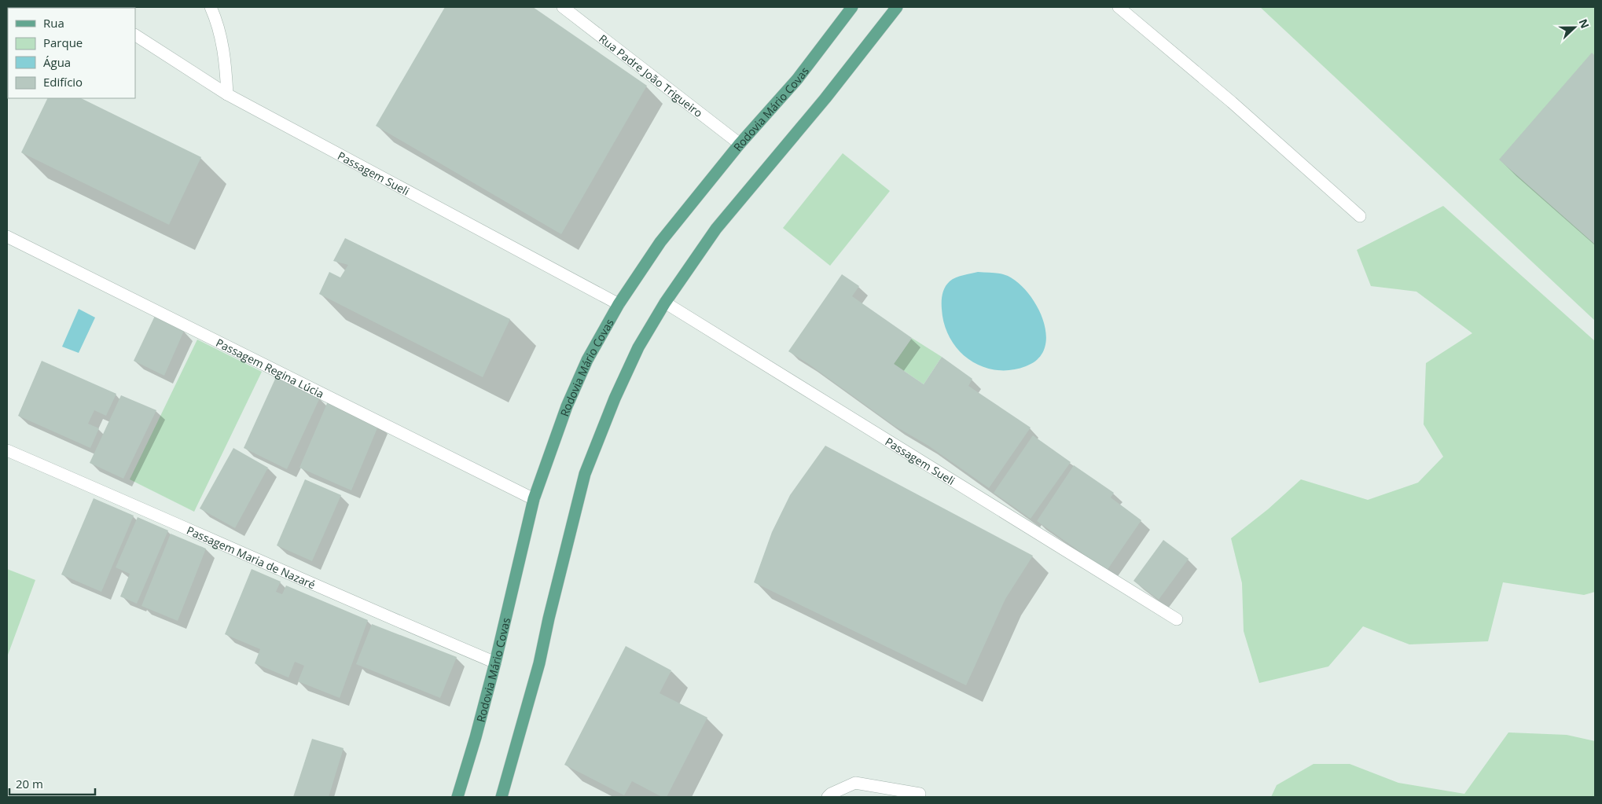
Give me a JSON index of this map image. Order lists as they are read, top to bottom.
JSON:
{
  "streets": {
    "main road": ["Rodovia Mário Covas"],
    "street": [
      "Rua Padre João Trigueiro",
      "Passagem Sueli",
      "Passagem Regina Lúcia",
      "Passagem Maria de Nazaré"
    ]
  },
  "crossings": [
    ["Rua Padre João Trigueiro", "Rodovia Mário Covas"],
    ["Rodovia Mário Covas", "Passagem Sueli"],
    ["Rodovia Mário Covas", "Passagem Regina Lúcia"],
    ["Rodovia Mário Covas", "Passagem Maria de Nazaré"]
  ],
  "legend": [
    "Rua",
    "Parque",
    "Água",
    "Edifício"
  ],
  "scale_bar": "20 m",
  "north": "right"
}
